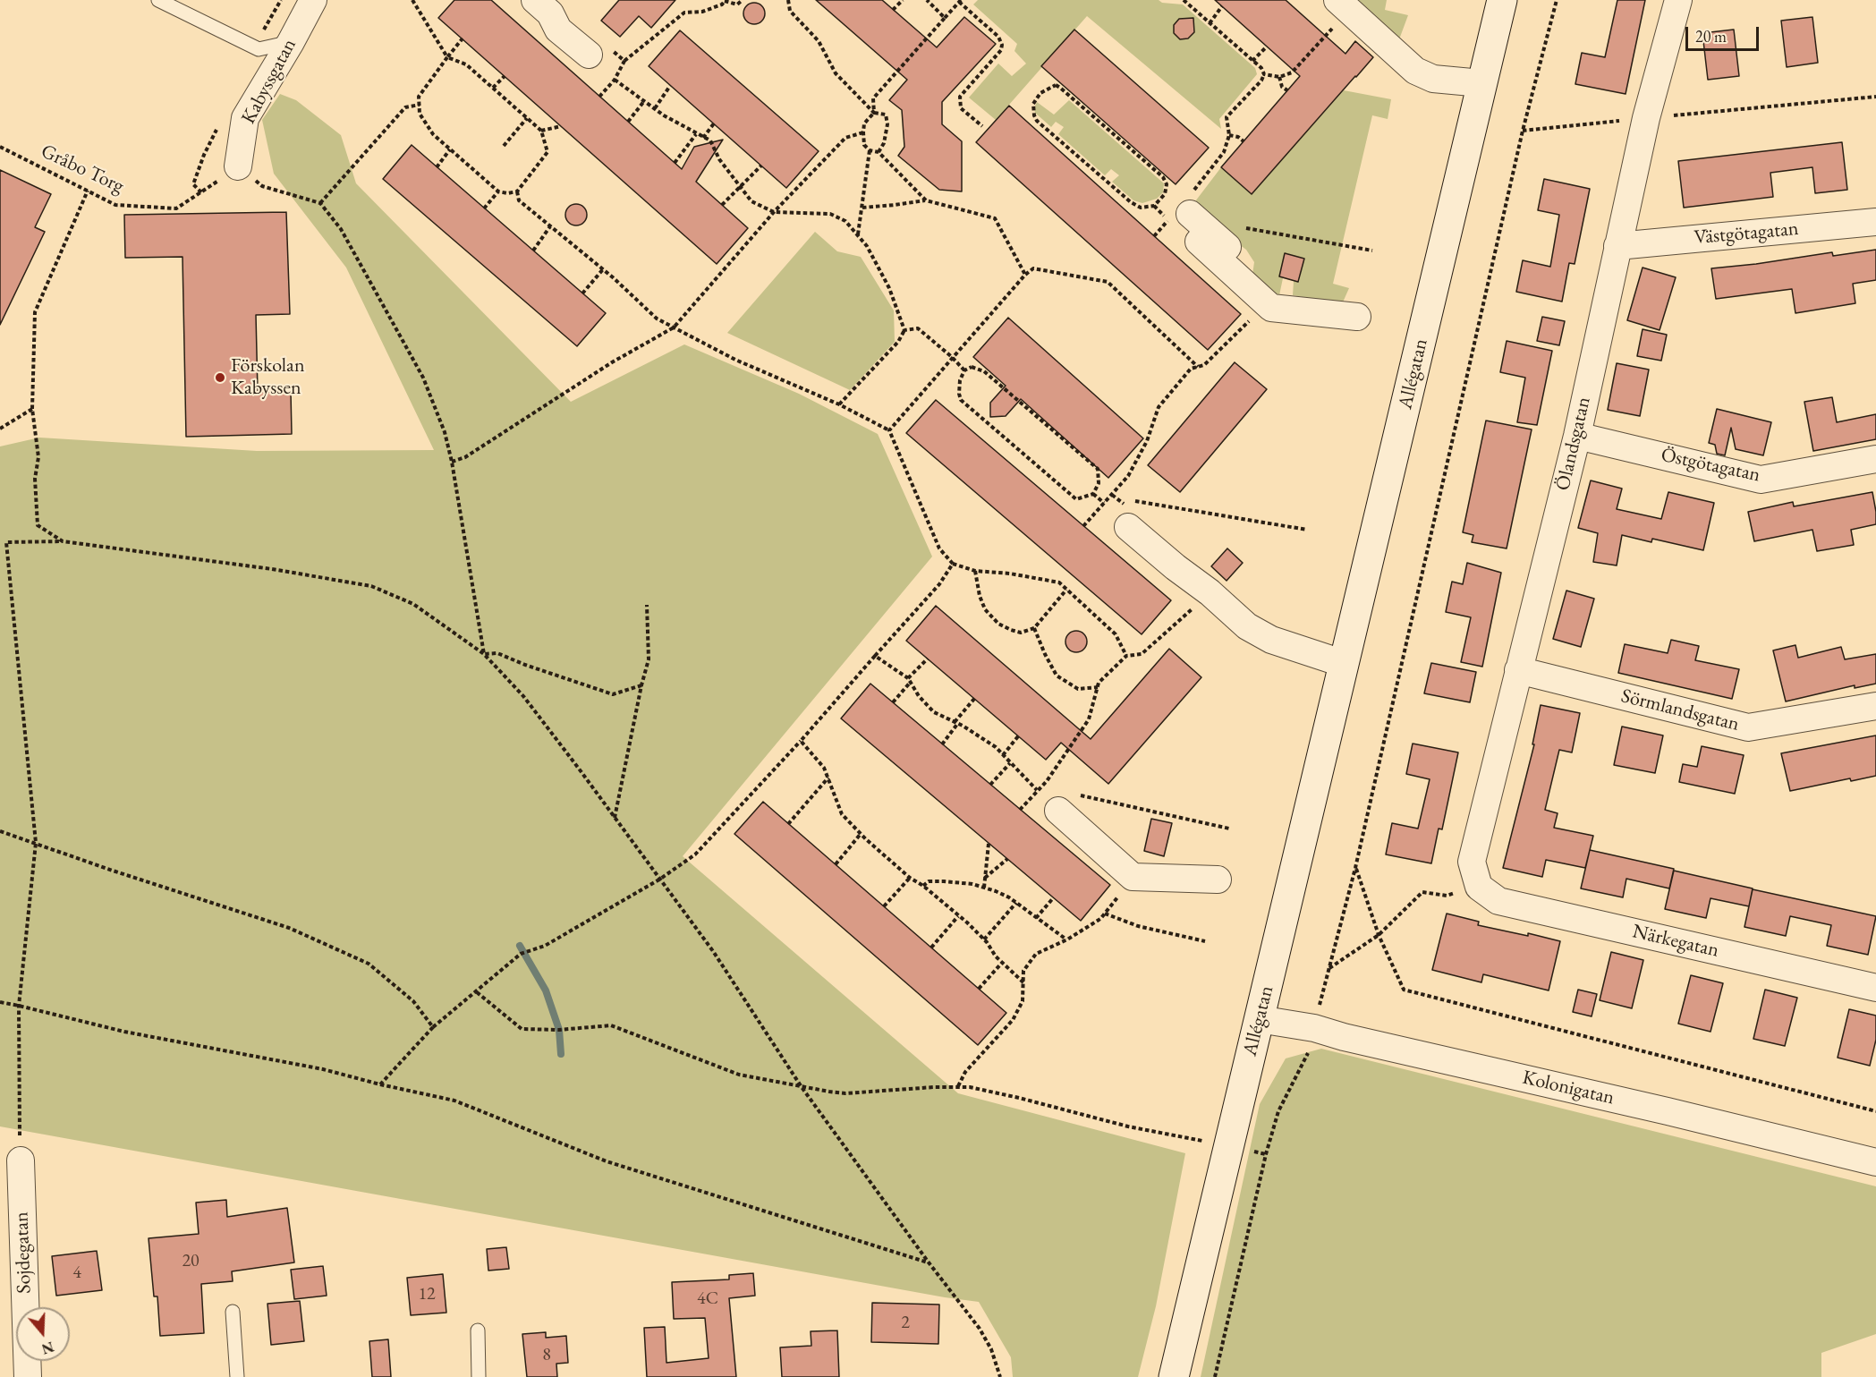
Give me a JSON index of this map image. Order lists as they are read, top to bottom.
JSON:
{
  "streets": {
    "street": [
      "Kabyssgatan",
      "Västgötagatan",
      "Allégatan",
      "Ölandsgatan",
      "Östgötagatan",
      "Sörmlandsgatan",
      "Närkegatan",
      "Kolonigatan",
      "Sojdegatan"
    ],
    "path": ["Gråbo Torg"]
  },
  "crossings": [
    ["Kabyssgatan", "Gråbo Torg"],
    ["Västgötagatan", "Ölandsgatan"],
    ["Allégatan", "Kolonigatan"],
    ["Ölandsgatan", "Östgötagatan"],
    ["Ölandsgatan", "Sörmlandsgatan"],
    ["Ölandsgatan", "Närkegatan"]
  ],
  "places": ["Förskolan Kabyssen"],
  "house_numbers": [
    "20",
    "4",
    "12",
    "4C",
    "2",
    "8"
  ],
  "scale_bar": "20 m",
  "north": "bottom"
}
